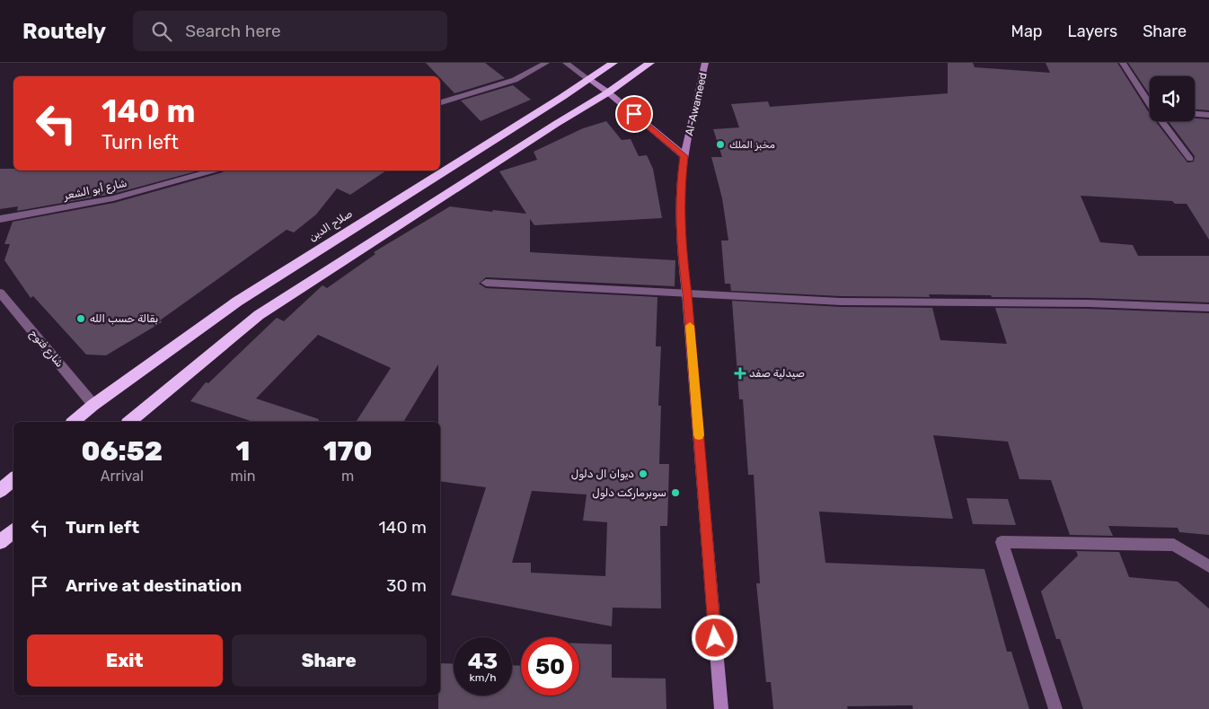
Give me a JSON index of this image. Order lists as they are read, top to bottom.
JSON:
{
  "streets": {
    "highway": ["صلاح الدين"],
    "main road": ["Al-Awameed"],
    "street": ["شارع أبو الشعر", "شارع فتوح"]
  },
  "crossings": [
    ["صلاح الدين", "شارع فتوح"]
  ],
  "places": {
    "other": [
      "مخبز الملك",
      "بقالة حسب الله",
      "ديوان ال دلول",
      "سوبرماركت دلول"
    ],
    "health": ["صيدلية صفد"]
  },
  "page": {
    "header": "Routely",
    "search": "Search here",
    "nav": ["Map", "Layers", "Share"],
    "turn": ["140 m", "Turn left"],
    "eta": [
      "06:52",
      "Arrival",
      "1",
      "min",
      "170",
      "m"
    ],
    "list": [
      {
        "name": "Turn left",
        "value": "140 m"
      },
      {
        "name": "Arrive at destination",
        "value": "30 m"
      }
    ],
    "buttons": ["Exit", "Share"],
    "speed": "43 km/h",
    "limit": "50"
  }
}
